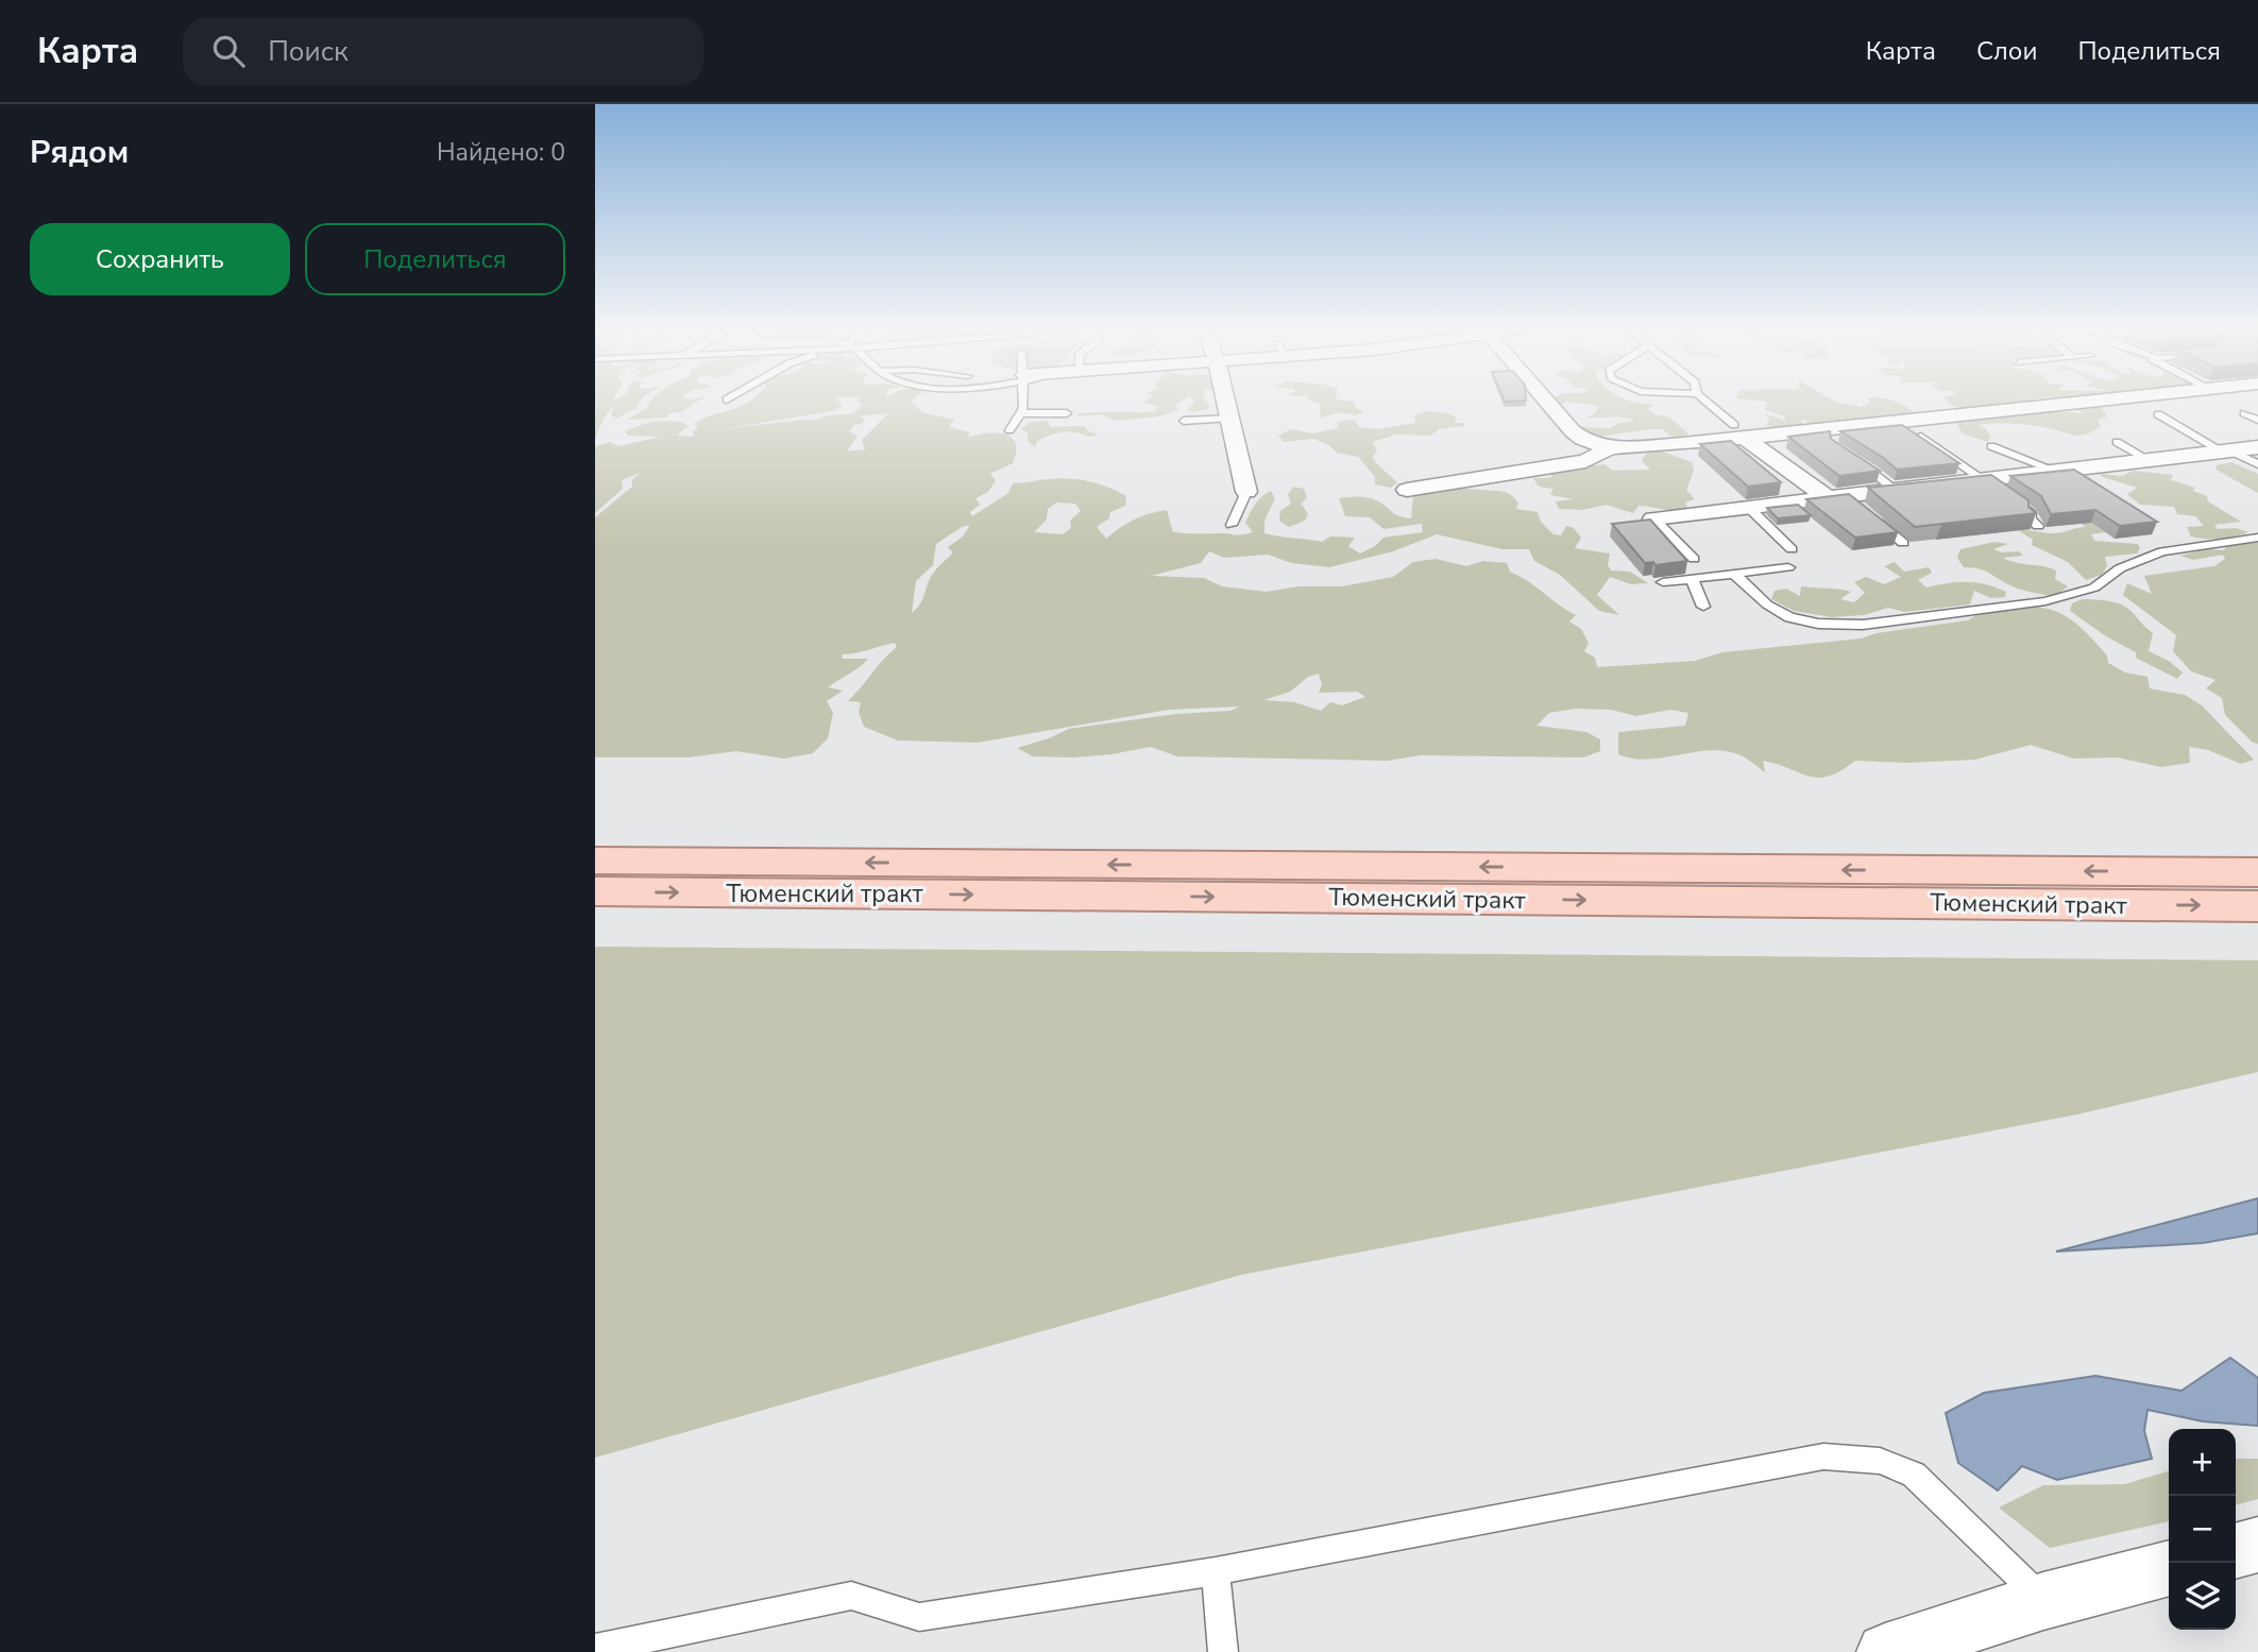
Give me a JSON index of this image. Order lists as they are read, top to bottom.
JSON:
{
  "streets": {
    "main road": ["Тюменский тракт"]
  },
  "page": {
    "header": "Карта",
    "search": "Поиск",
    "nav": ["Карта", "Слои", "Поделиться"],
    "heading": ["Рядом", "Найдено: 0"],
    "buttons": ["Сохранить", "Поделиться"],
    "map_buttons": ["+", "−"]
  }
}
